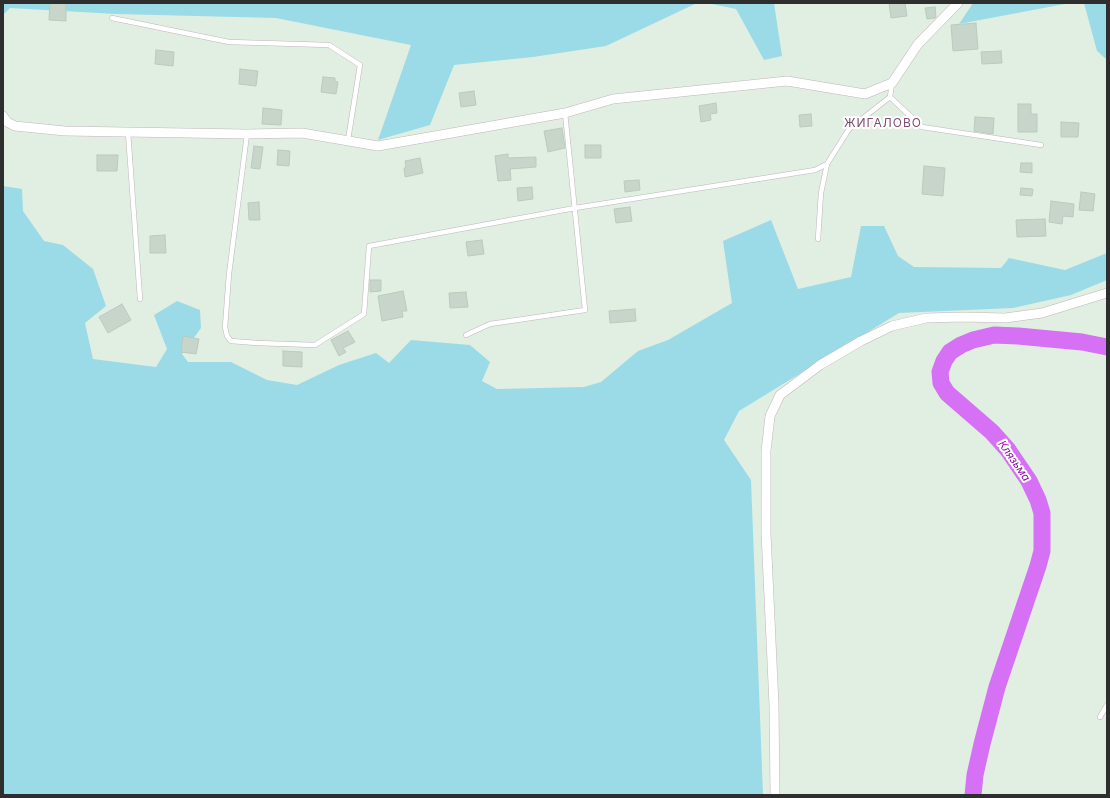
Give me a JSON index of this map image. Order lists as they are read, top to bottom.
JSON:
{
  "districts": ["ЖИГАЛОВО"],
  "water": ["Клязьма"]
}
